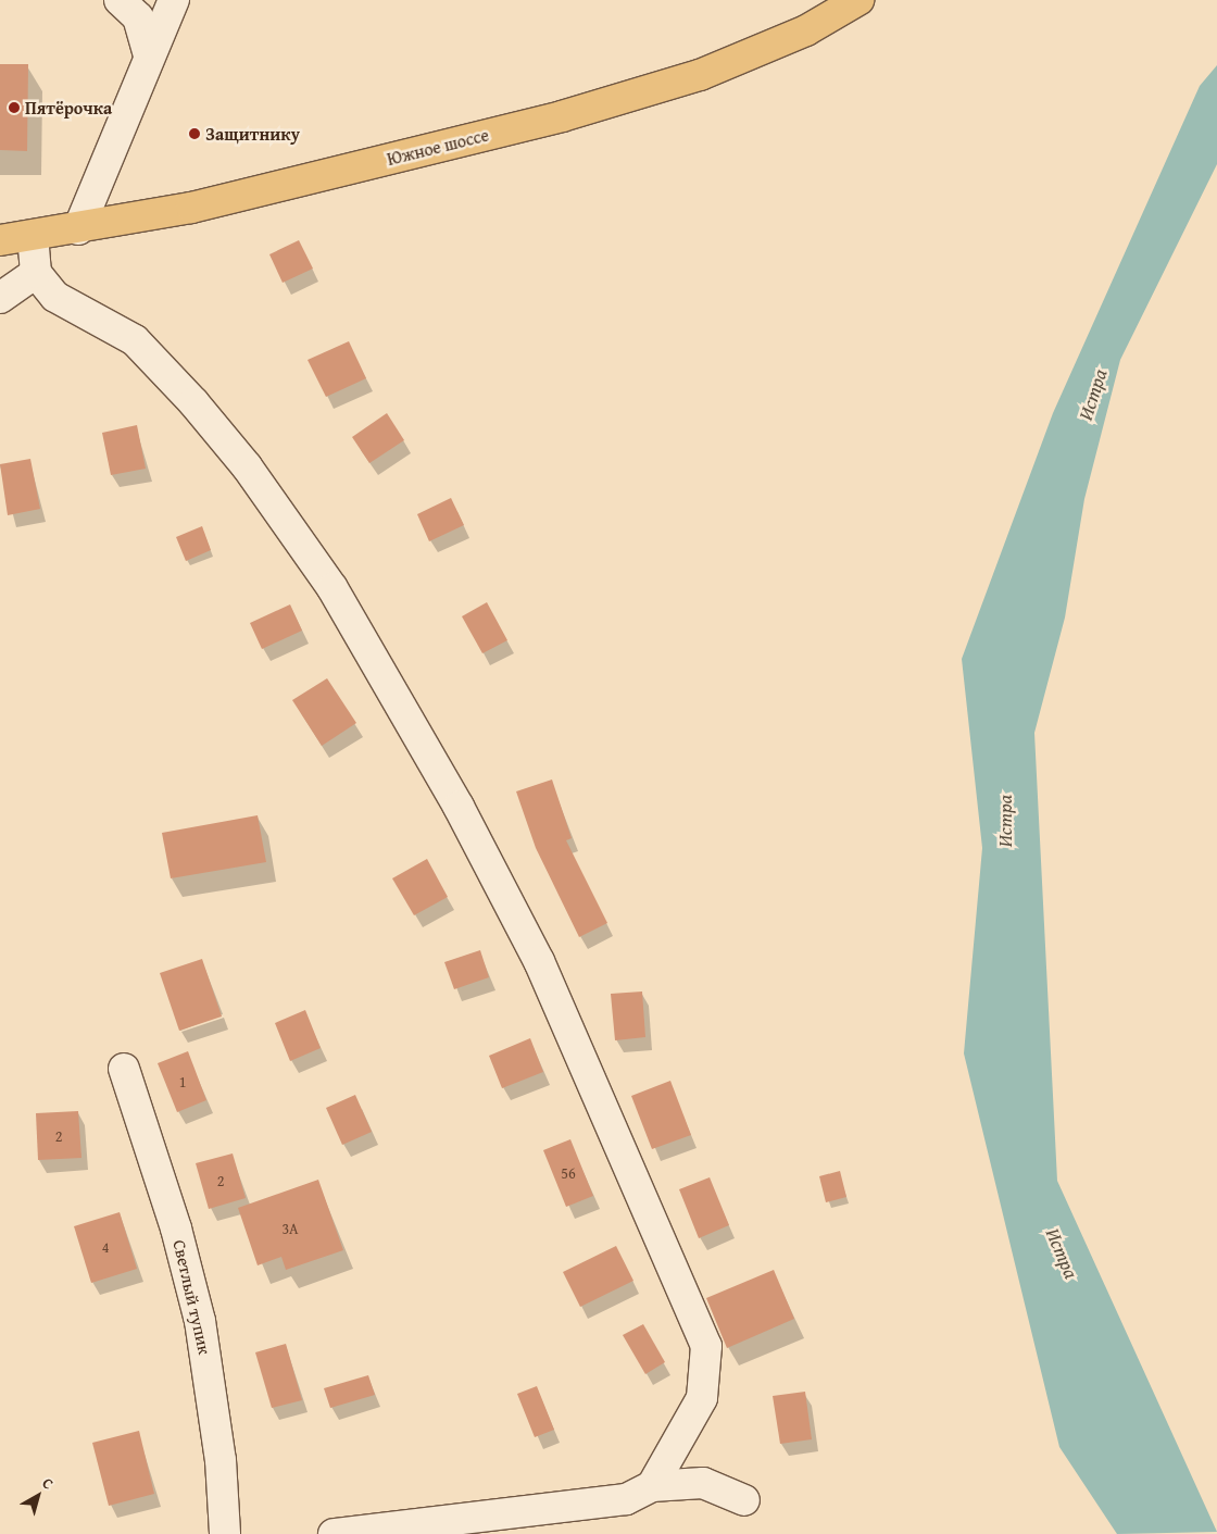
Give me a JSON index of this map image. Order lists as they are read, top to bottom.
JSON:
{
  "streets": {
    "main road": ["Южное шоссе"],
    "street": ["Светлый тупик"]
  },
  "water": ["Истра"],
  "places": ["Пятёрочка", "Защитнику"],
  "house_numbers": [
    "1",
    "2",
    "56",
    "2",
    "3А",
    "4"
  ],
  "north": "top right"
}
